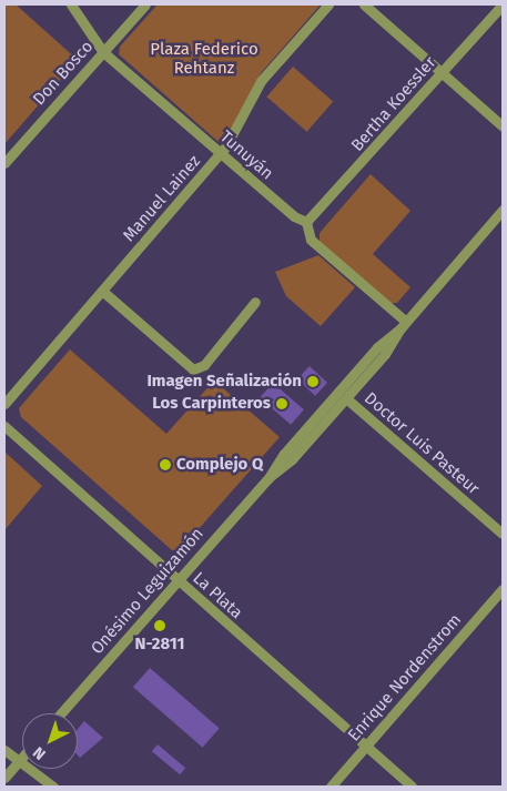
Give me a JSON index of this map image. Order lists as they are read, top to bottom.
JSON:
{
  "streets": {
    "street": [
      "Don Bosco",
      "Bertha Koessler",
      "Tunuyán",
      "Manuel Lainez",
      "Doctor Luis Pasteur",
      "Onésimo Leguizamón",
      "La Plata",
      "Enrique Nordenstrom"
    ]
  },
  "crossings": [
    ["Don Bosco", "Tunuyán"],
    ["Bertha Koessler", "Tunuyán"],
    ["Tunuyán", "Manuel Lainez"],
    ["Doctor Luis Pasteur", "Onésimo Leguizamón"],
    ["Onésimo Leguizamón", "La Plata"],
    ["La Plata", "Enrique Nordenstrom"]
  ],
  "parks": ["Plaza Federico Rehtanz"],
  "places": [
    "Imagen Señalización",
    "Los Carpinteros",
    "Complejo Q",
    "N-2811"
  ],
  "north": "bottom left"
}
